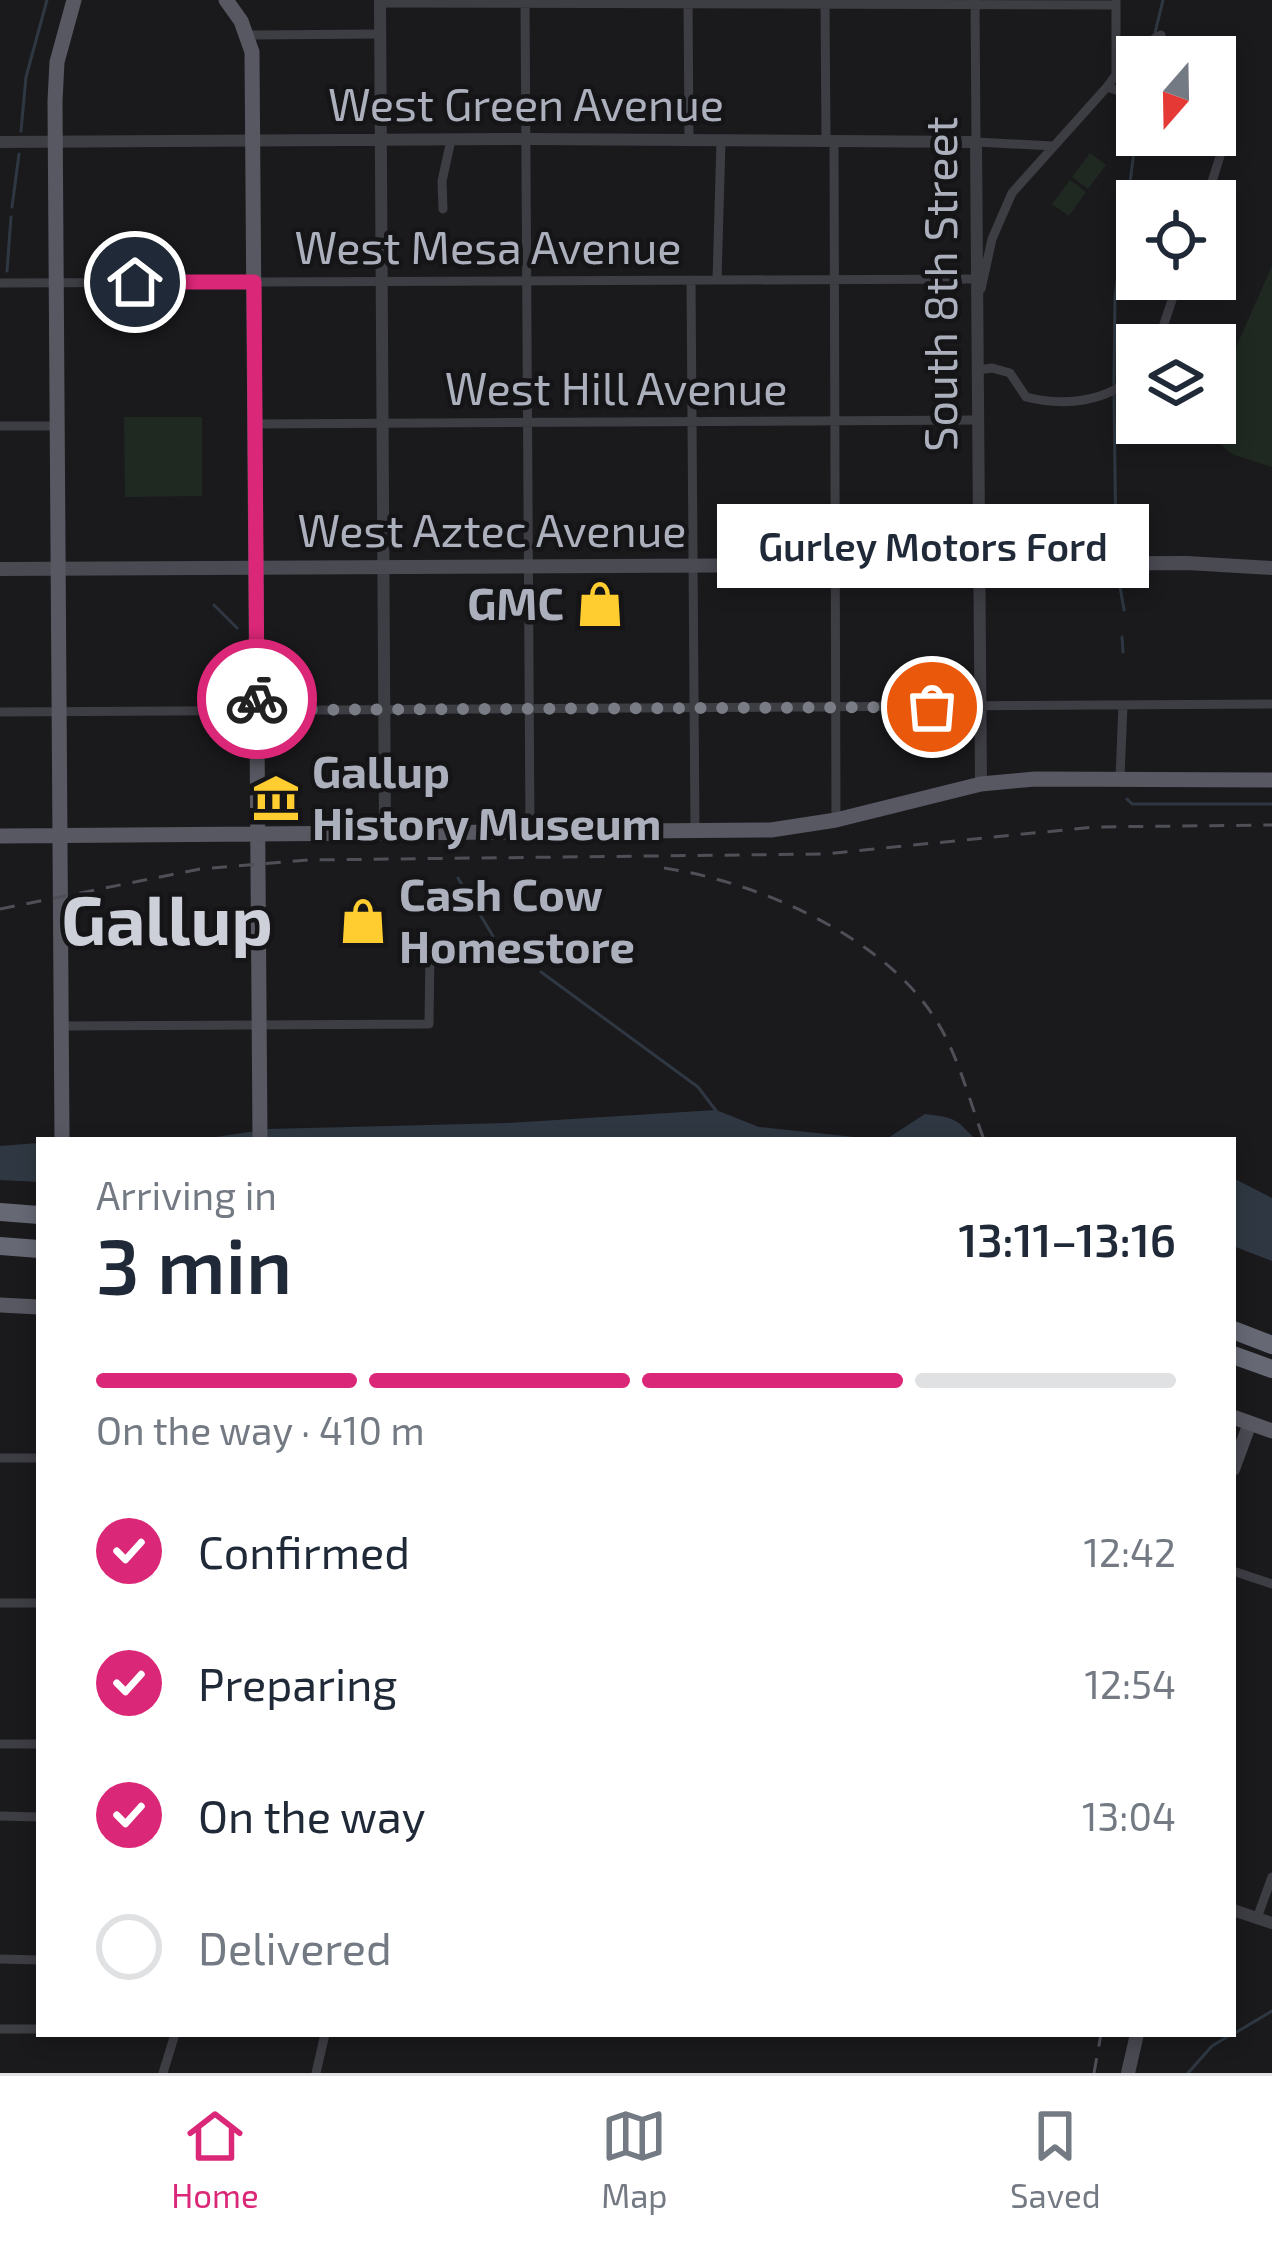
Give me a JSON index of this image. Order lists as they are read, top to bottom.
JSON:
{
  "streets": {
    "main road": ["West Aztec Avenue"],
    "street": [
      "West Green Avenue",
      "West Mesa Avenue",
      "South 8th Street",
      "West Hill Avenue"
    ]
  },
  "crossings": [
    ["West Green Avenue", "South 8th Street"],
    ["West Mesa Avenue", "South 8th Street"],
    ["South 8th Street", "West Hill Avenue"],
    ["South 8th Street", "West Aztec Avenue"]
  ],
  "districts": ["Gallup"],
  "places": {
    "shop": ["GMC", "Cash Cow Homestore"],
    "other": ["Gurley Motors Ford"],
    "museum": ["Gallup History Museum"]
  },
  "north": "bottom",
  "page": {
    "bubble": "Gurley Motors Ford",
    "heading": ["3 min", "Arriving in", "13:11–13:16"],
    "bar": "On the way · 410 m",
    "list": [
      ["Confirmed", "12:42"],
      ["Preparing", "12:54"],
      ["On the way", "13:04"],
      "Delivered"
    ],
    "tabs": ["Home", "Map", "Saved"]
  }
}
